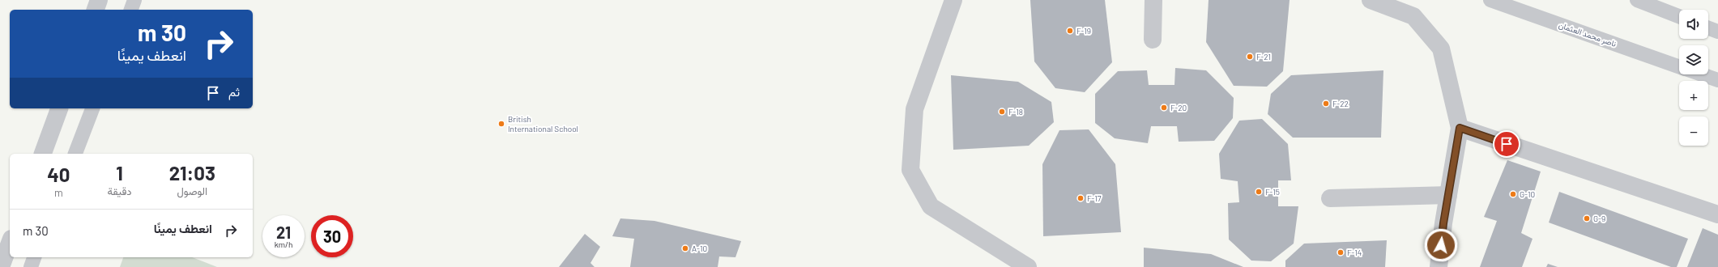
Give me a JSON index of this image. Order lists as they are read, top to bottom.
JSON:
{
  "streets": {
    "lane": ["ناصر محمد العثمان"]
  },
  "places": [
    "F-19",
    "F-21",
    "F-22",
    "F-20",
    "F-18",
    "British International School",
    "F-15",
    "G-10",
    "F-17",
    "G-9",
    "A-10",
    "F-14"
  ],
  "page": {
    "map_buttons": ["+", "−"],
    "turn": ["30 m", "انعطف يمينًا"],
    "then": "ثم",
    "eta": [
      "21:03",
      "الوصول",
      "1",
      "دقيقة",
      "40",
      "m"
    ],
    "list": [
      {
        "name": "انعطف يمينًا",
        "value": "30 m"
      }
    ],
    "speed": "21 km/h",
    "limit": "30"
  }
}
